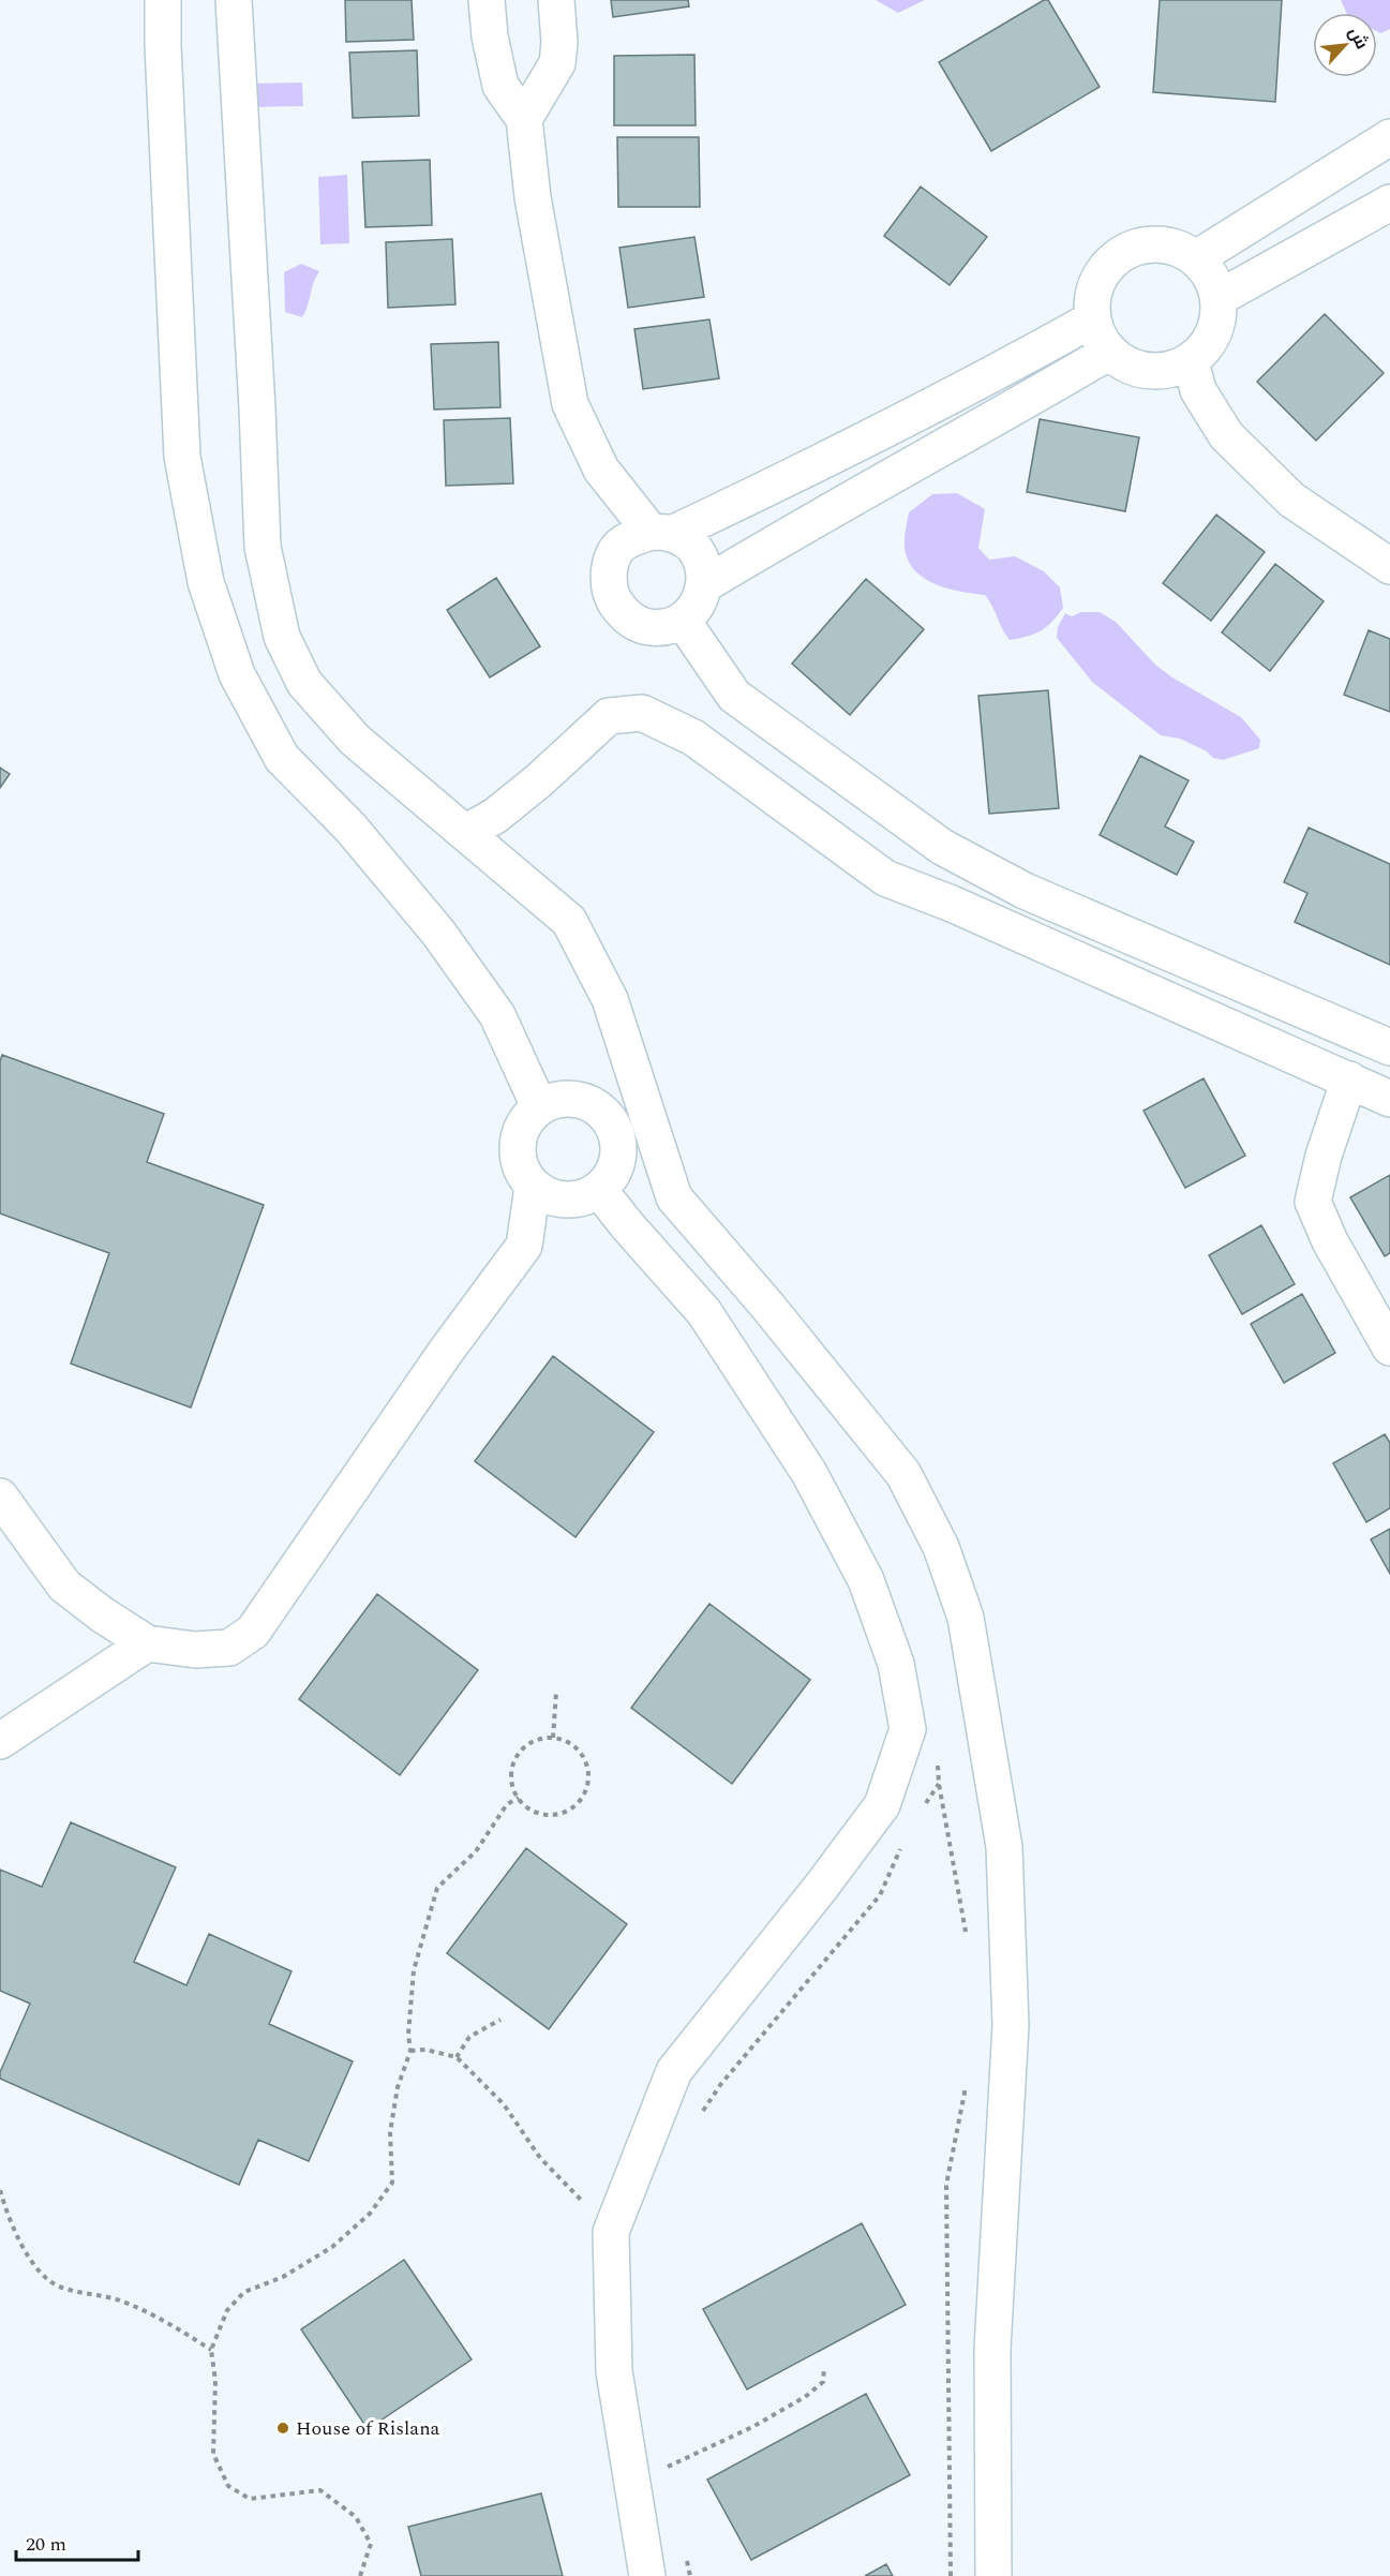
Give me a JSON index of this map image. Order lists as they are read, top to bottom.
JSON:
{
  "places": ["House of Rislana"],
  "scale_bar": "20 m",
  "north": "top right"
}
